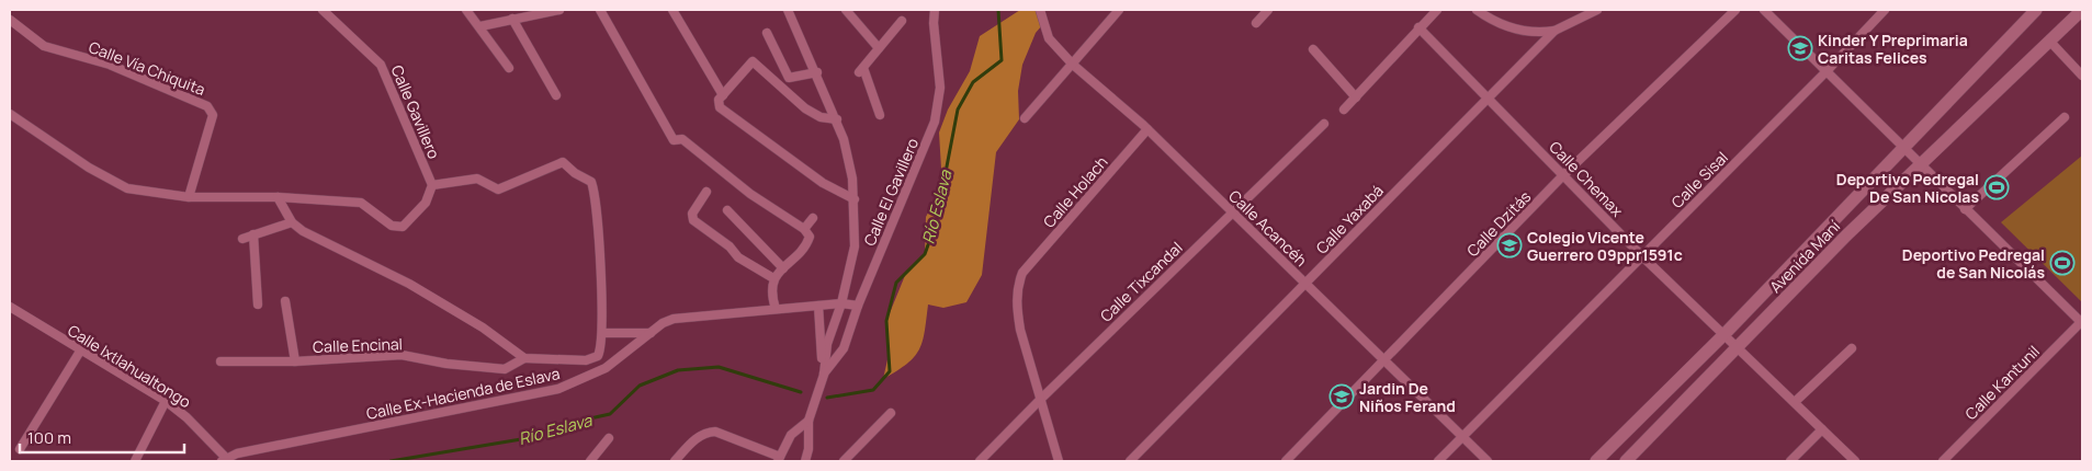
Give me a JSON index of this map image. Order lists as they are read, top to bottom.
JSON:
{
  "streets": {
    "street": [
      "Calle Vía Chiquita",
      "Calle Gavillero",
      "Calle Chemax",
      "Calle Sisal",
      "Calle El Gavillero",
      "Calle Holach",
      "Calle Yaxabá",
      "Calle Dzitás",
      "Calle Acancéh",
      "Avenida Maní",
      "Calle Tixcandal",
      "Calle Encinal",
      "Calle Ixtlahualtongo",
      "Calle Kantunil",
      "Calle Ex-Hacienda de Eslava"
    ]
  },
  "crossings": [
    ["Calle Chemax", "Calle Sisal"],
    ["Calle Chemax", "Calle Yaxabá"],
    ["Calle Chemax", "Calle Dzitás"],
    ["Calle Chemax", "Avenida Maní"],
    ["Calle Sisal", "Calle Acancéh"],
    ["Calle El Gavillero", "Calle Ex-Hacienda de Eslava"],
    ["Calle Holach", "Calle Acancéh"],
    ["Calle Holach", "Calle Tixcandal"],
    ["Calle Yaxabá", "Calle Acancéh"],
    ["Calle Dzitás", "Calle Acancéh"],
    ["Calle Acancéh", "Calle Tixcandal"],
    ["Calle Ixtlahualtongo", "Calle Ex-Hacienda de Eslava"]
  ],
  "water": ["Río Eslava"],
  "places": {
    "school or university": ["Kinder Y Preprimaria Caritas Felices", "Colegio Vicente Guerrero 09ppr1591c", "Jardin De Niños Ferand"],
    "sports": ["Deportivo Pedregal De San Nicolas", "Deportivo Pedregal de San Nicolás"]
  },
  "scale_bar": "100 m"
}
